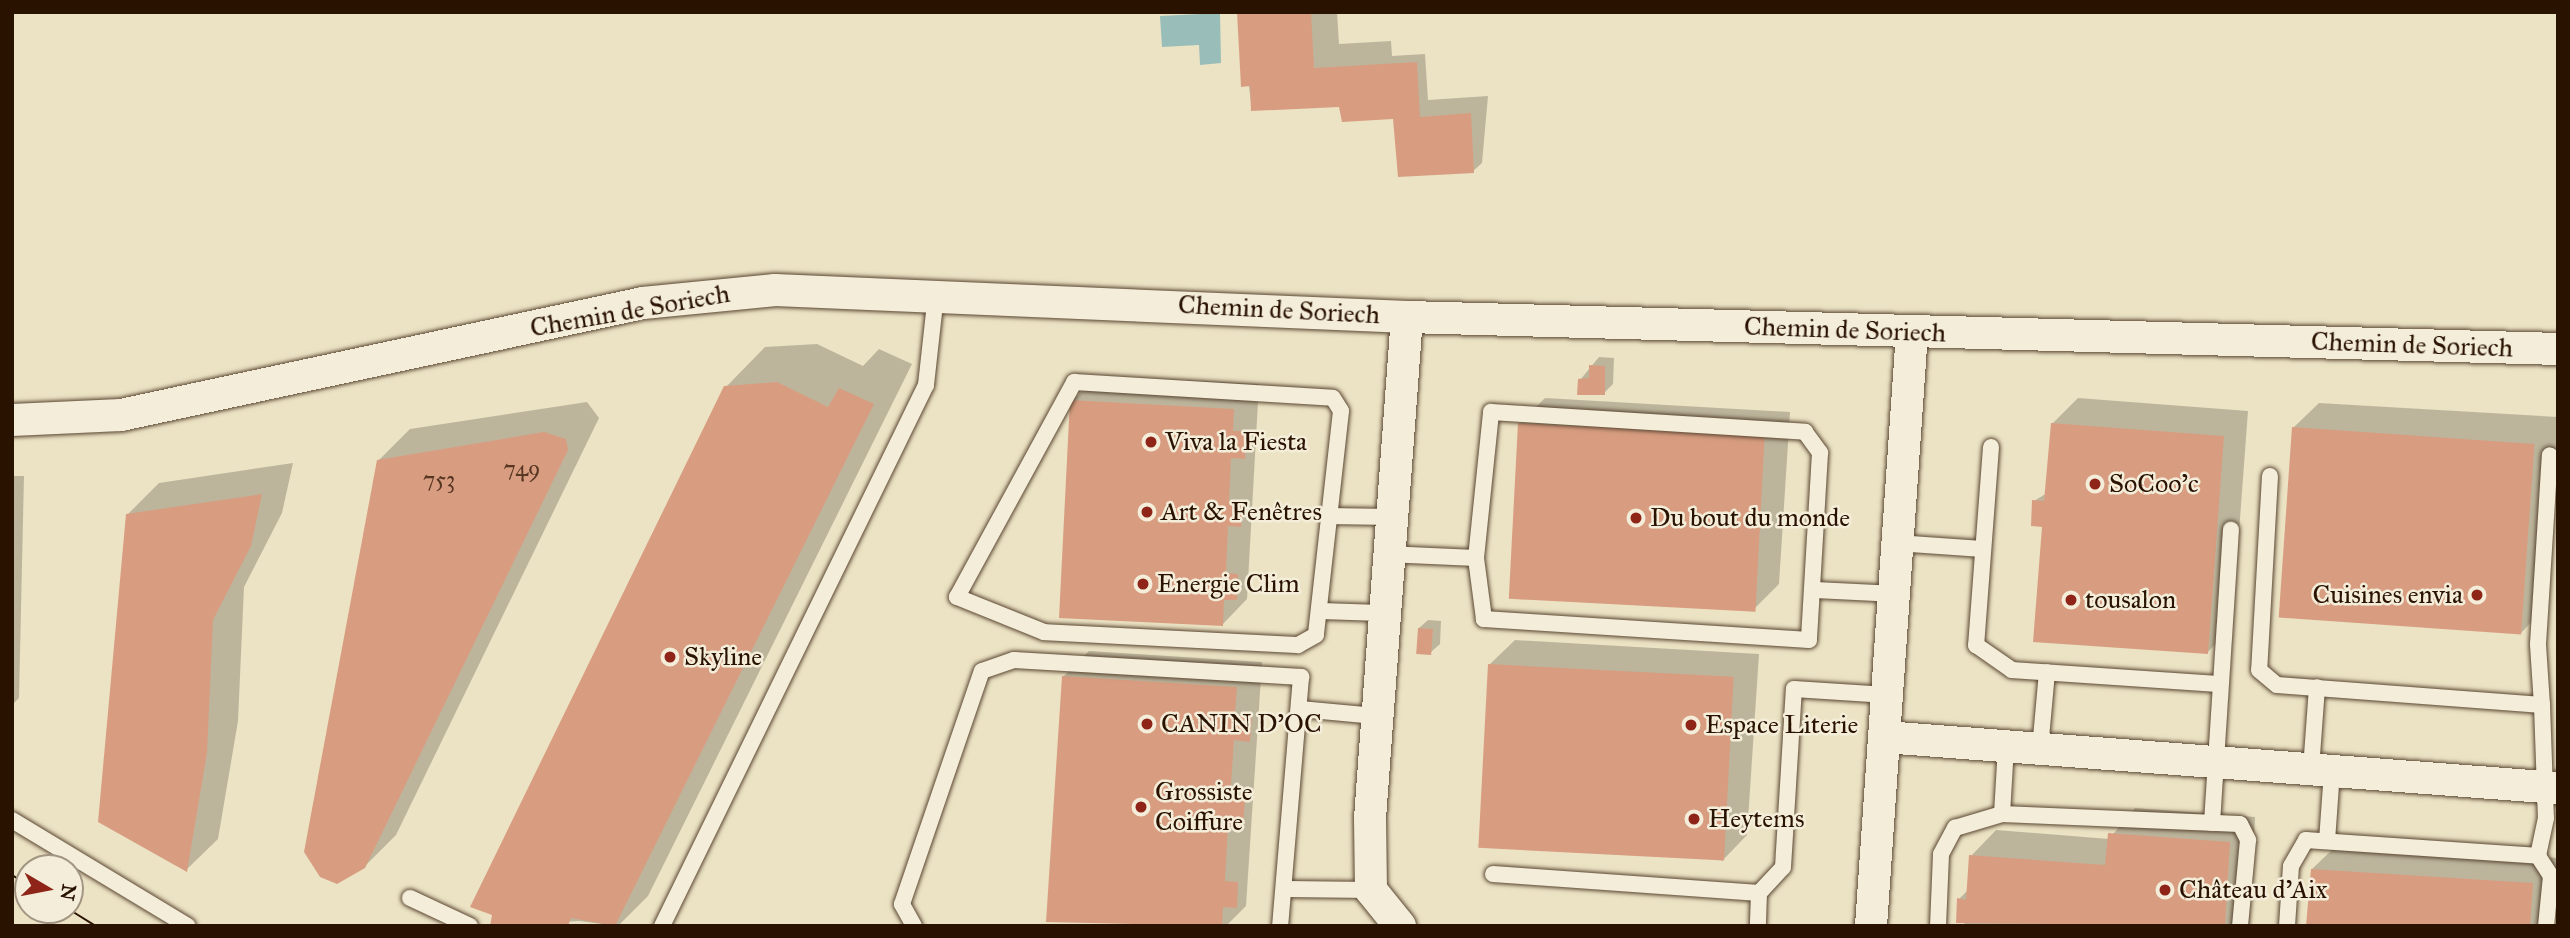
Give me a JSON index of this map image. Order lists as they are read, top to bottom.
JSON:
{
  "streets": {
    "street": ["Chemin de Soriech"]
  },
  "places": [
    "Viva la Fiesta",
    "SoCoo'c",
    "Art & Fenêtres",
    "Du bout du monde",
    "Energie Clim",
    "Cuisines envia",
    "tousalon",
    "Skyline",
    "CANIN D'OC",
    "Espace Literie",
    "Grossiste Coiffure",
    "Heytems",
    "Château d'Aix"
  ],
  "house_numbers": ["749", "753"],
  "north": "right"
}
